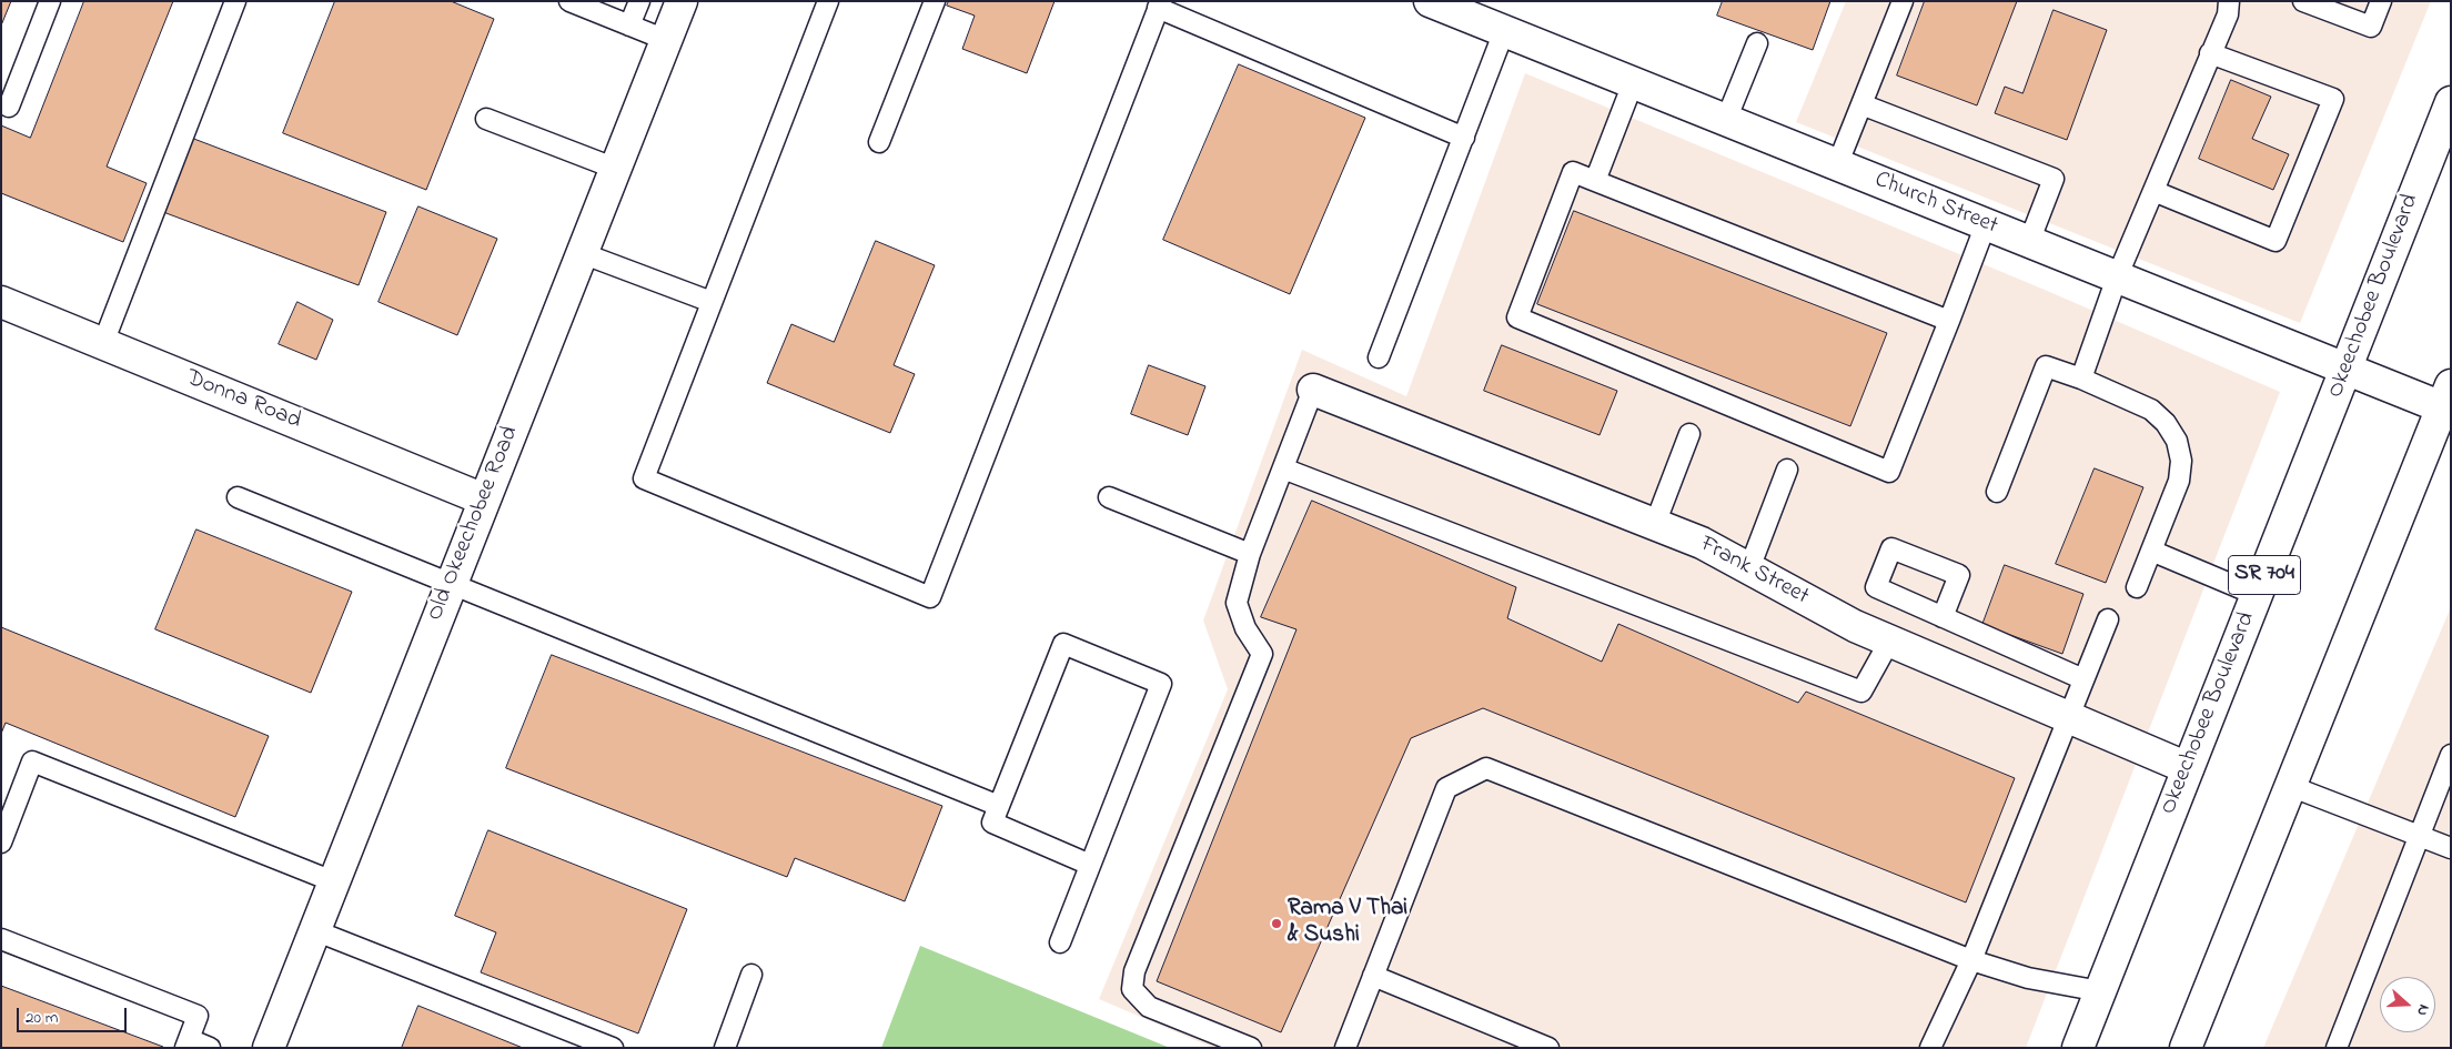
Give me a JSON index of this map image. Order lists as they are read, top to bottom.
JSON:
{
  "streets": {
    "street": [
      "Church Street",
      "Okeechobee Boulevard",
      "Donna Road",
      "Old Okeechobee Road",
      "Frank Street",
      "SR 704"
    ]
  },
  "crossings": [
    ["Church Street", "Okeechobee Boulevard"],
    ["Okeechobee Boulevard", "Frank Street"],
    ["Donna Road", "Old Okeechobee Road"]
  ],
  "places": ["Rama V Thai & Sushi"],
  "scale_bar": "20 m",
  "north": "right"
}
